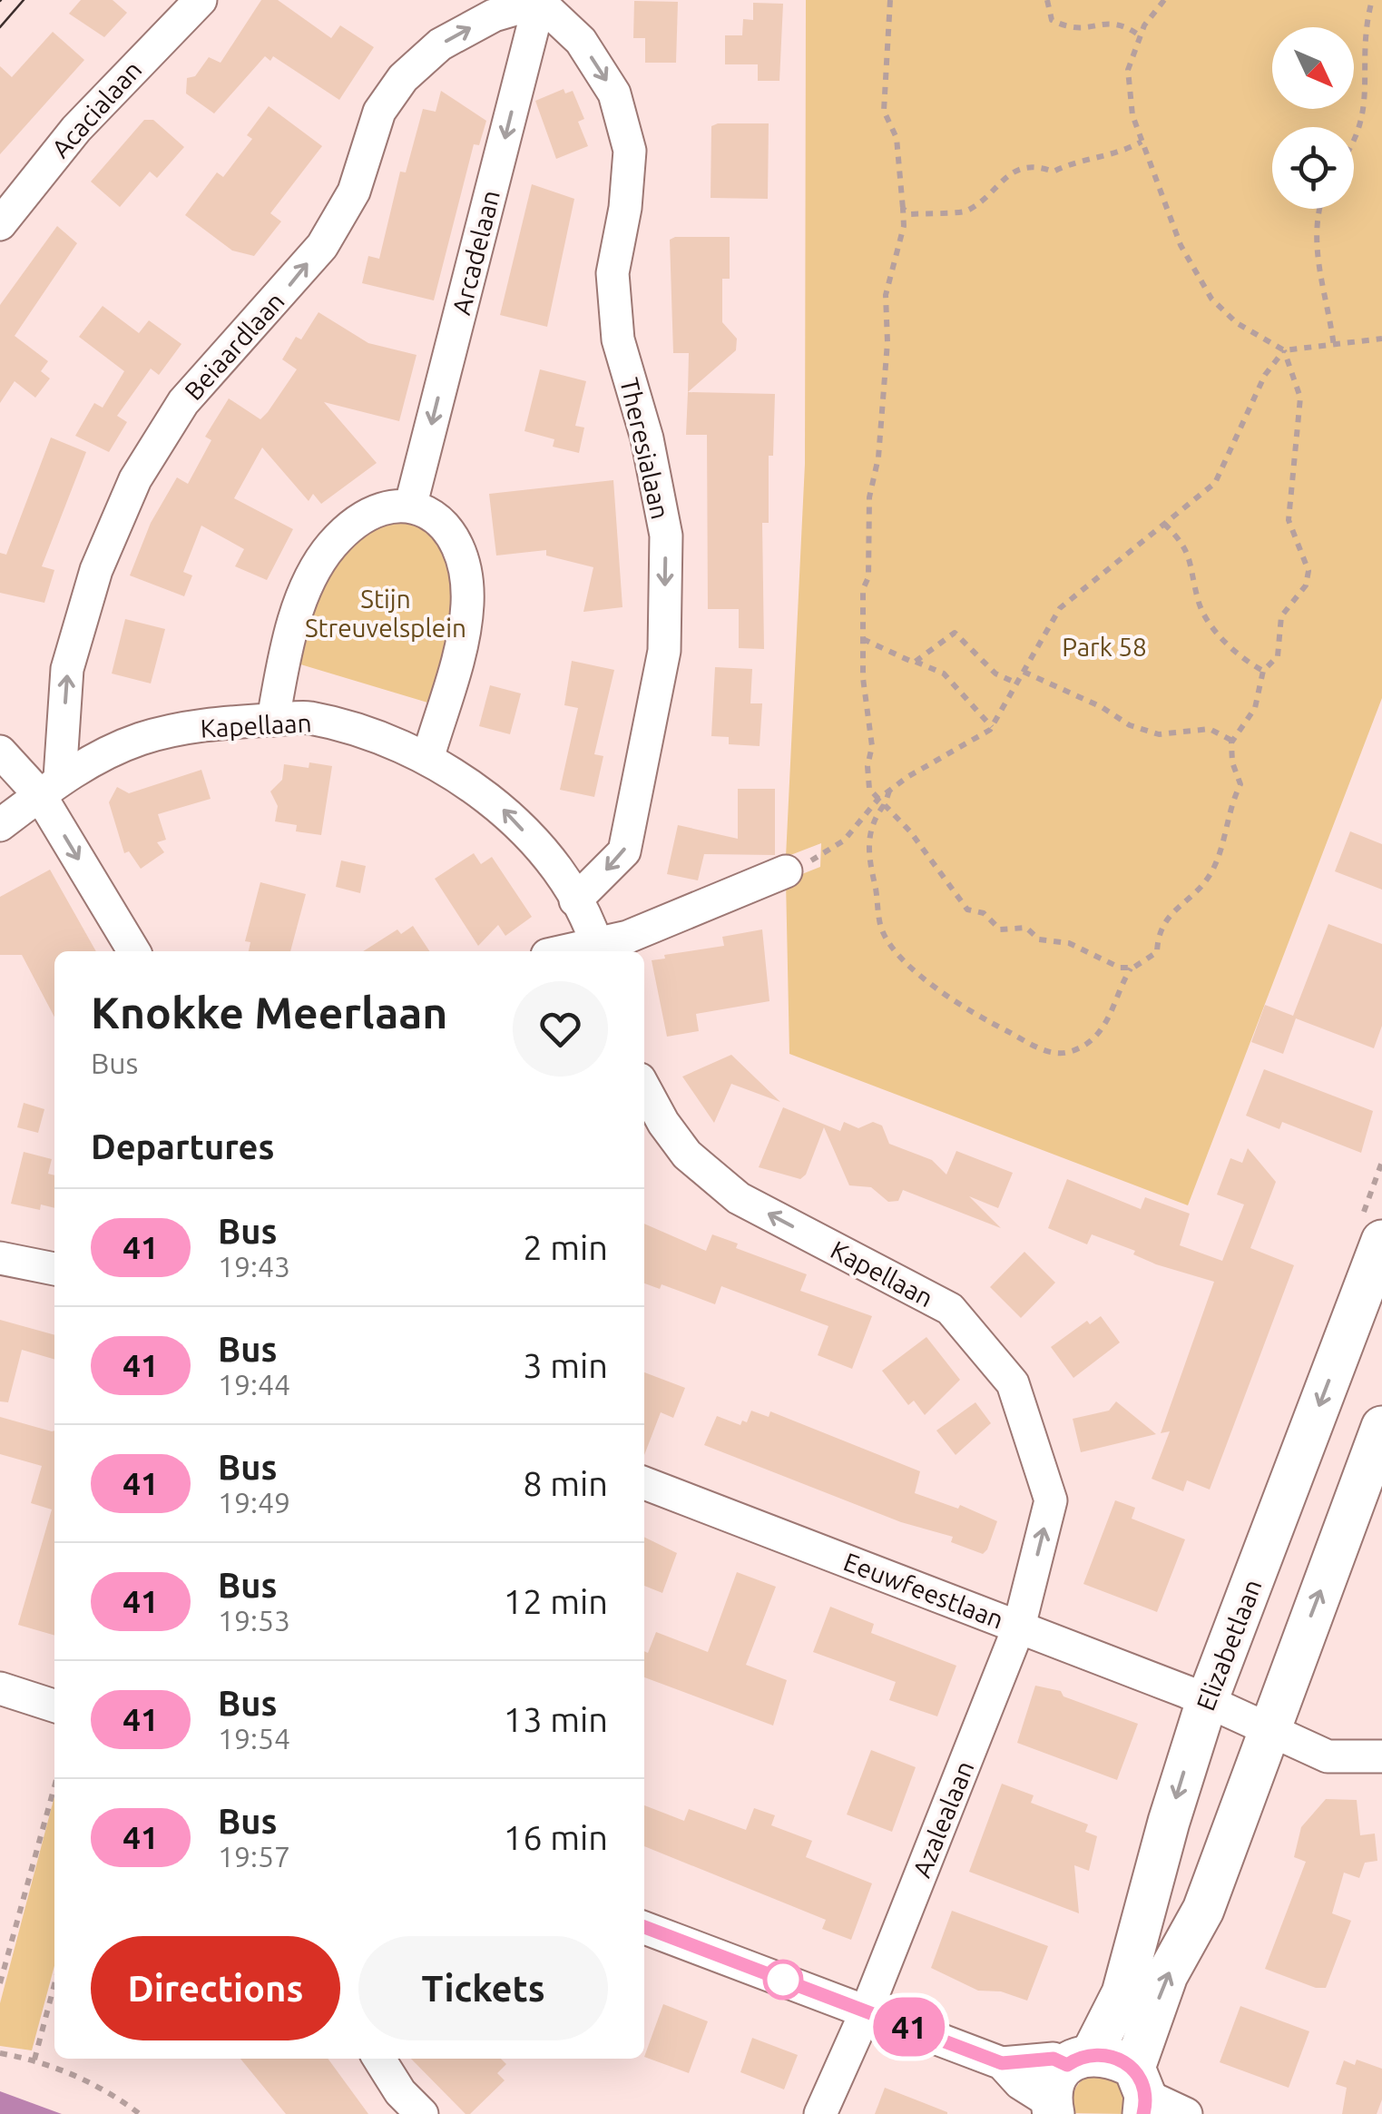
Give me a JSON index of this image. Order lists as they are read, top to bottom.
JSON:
{
  "streets": {
    "main road": ["Elizabetlaan"],
    "street": [
      "Acacialaan",
      "Arcadelaan",
      "Beiaardlaan",
      "Theresialaan",
      "Kapellaan",
      "Eeuwfeestlaan",
      "Azalealaan"
    ]
  },
  "crossings": [
    ["Arcadelaan", "Beiaardlaan"],
    ["Arcadelaan", "Theresialaan"],
    ["Beiaardlaan", "Theresialaan"],
    ["Beiaardlaan", "Kapellaan"],
    ["Theresialaan", "Kapellaan"],
    ["Kapellaan", "Eeuwfeestlaan"],
    ["Kapellaan", "Azalealaan"],
    ["Eeuwfeestlaan", "Elizabetlaan"],
    ["Eeuwfeestlaan", "Azalealaan"]
  ],
  "one_way": [
    "Arcadelaan",
    "Beiaardlaan",
    "Theresialaan",
    "Kapellaan"
  ],
  "parks": ["Stijn Streuvelsplein", "Park 58"],
  "lines": ["bus line 41"],
  "north": "bottom right",
  "page": {
    "on_map": "41",
    "heading": [
      ["Knokke Meerlaan", "Bus"],
      "Departures"
    ],
    "list": [
      {
        "mark": "41",
        "name": "Bus",
        "note": "19:43",
        "value": "2 min"
      },
      {
        "mark": "41",
        "name": "Bus",
        "note": "19:44",
        "value": "3 min"
      },
      {
        "mark": "41",
        "name": "Bus",
        "note": "19:49",
        "value": "8 min"
      },
      {
        "mark": "41",
        "name": "Bus",
        "note": "19:53",
        "value": "12 min"
      },
      {
        "mark": "41",
        "name": "Bus",
        "note": "19:54",
        "value": "13 min"
      },
      {
        "mark": "41",
        "name": "Bus",
        "note": "19:57",
        "value": "16 min"
      }
    ],
    "buttons": ["Directions", "Tickets"]
  }
}
